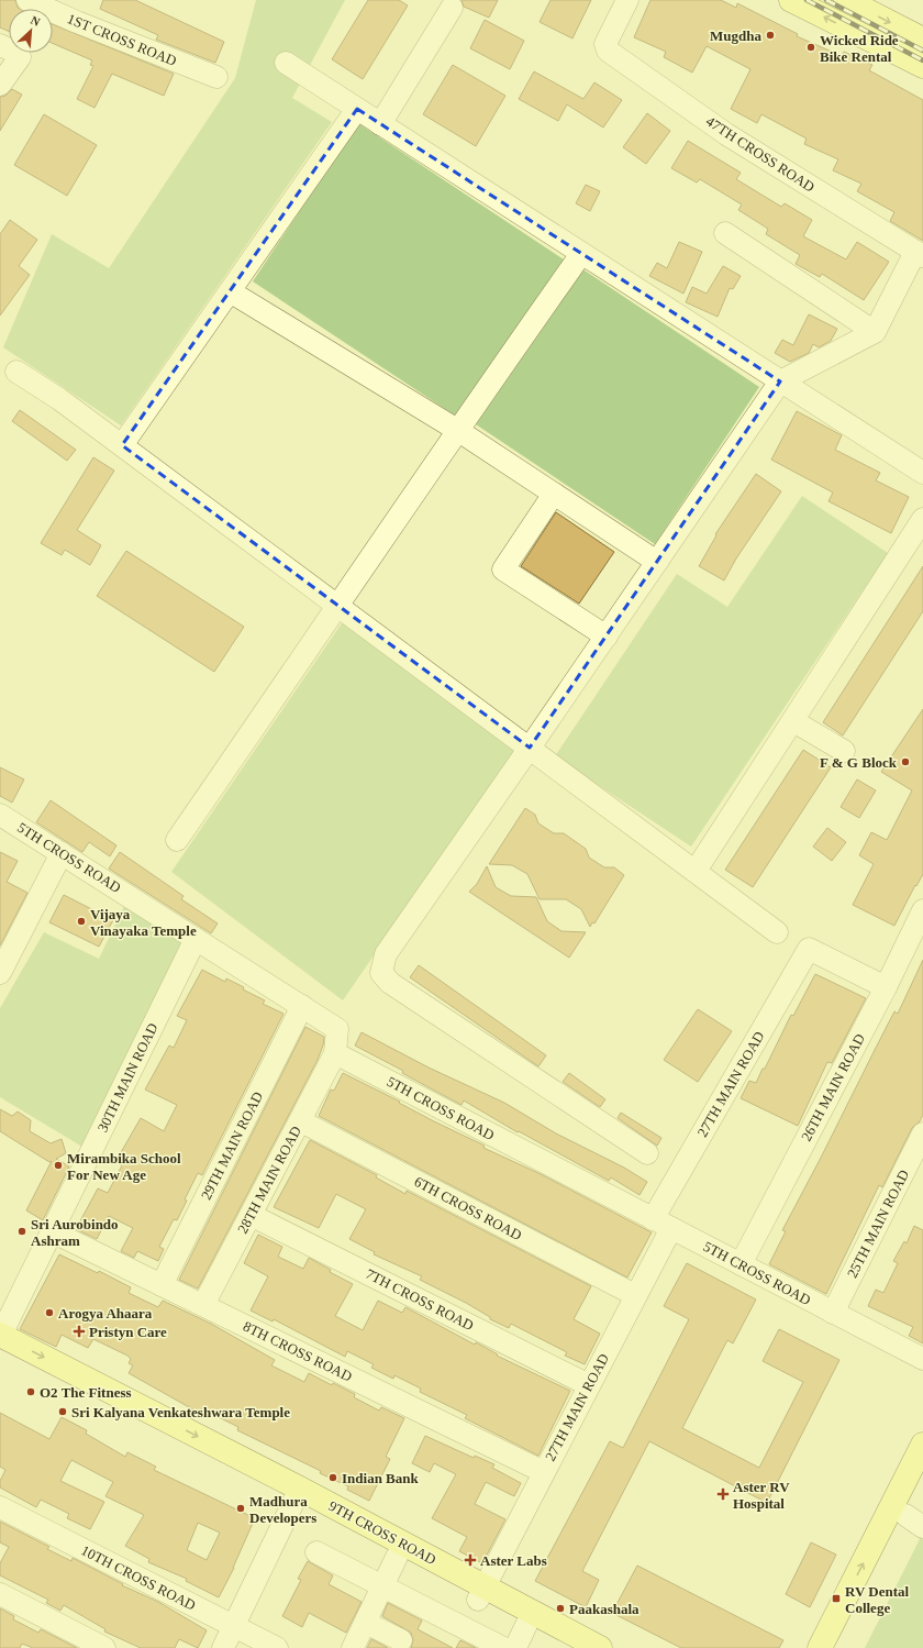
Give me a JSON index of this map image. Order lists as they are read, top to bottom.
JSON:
{
  "streets": {
    "main road": ["9TH CROSS ROAD"],
    "street": [
      "1ST CROSS ROAD",
      "47TH CROSS ROAD",
      "5TH CROSS ROAD",
      "30TH MAIN ROAD",
      "27TH MAIN ROAD",
      "26TH MAIN ROAD",
      "29TH MAIN ROAD",
      "28TH MAIN ROAD",
      "6TH CROSS ROAD",
      "25TH MAIN ROAD",
      "7TH CROSS ROAD",
      "8TH CROSS ROAD",
      "10TH CROSS ROAD"
    ]
  },
  "crossings": [
    ["5TH CROSS ROAD", "30TH MAIN ROAD"],
    ["5TH CROSS ROAD", "27TH MAIN ROAD"],
    ["5TH CROSS ROAD", "26TH MAIN ROAD"],
    ["5TH CROSS ROAD", "29TH MAIN ROAD"],
    ["5TH CROSS ROAD", "28TH MAIN ROAD"],
    ["5TH CROSS ROAD", "25TH MAIN ROAD"],
    ["30TH MAIN ROAD", "8TH CROSS ROAD"],
    ["30TH MAIN ROAD", "9TH CROSS ROAD"],
    ["27TH MAIN ROAD", "26TH MAIN ROAD"],
    ["27TH MAIN ROAD", "6TH CROSS ROAD"],
    ["27TH MAIN ROAD", "7TH CROSS ROAD"],
    ["27TH MAIN ROAD", "8TH CROSS ROAD"],
    ["27TH MAIN ROAD", "9TH CROSS ROAD"],
    ["29TH MAIN ROAD", "8TH CROSS ROAD"],
    ["28TH MAIN ROAD", "6TH CROSS ROAD"],
    ["28TH MAIN ROAD", "7TH CROSS ROAD"],
    ["28TH MAIN ROAD", "8TH CROSS ROAD"]
  ],
  "places": {
    "other": [
      "Mugdha",
      "Wicked Ride Bike Rental",
      "F & G Block",
      "Vijaya Vinayaka Temple",
      "Mirambika School For New Age",
      "Sri Aurobindo Ashram",
      "Arogya Ahaara",
      "O2 The Fitness",
      "Sri Kalyana Venkateshwara Temple",
      "Indian Bank",
      "Madhura Developers",
      "Paakashala"
    ],
    "health": ["Pristyn Care", "Aster RV Hospital", "Aster Labs"],
    "transit": ["RV Dental College"]
  },
  "north": "top right"
}
